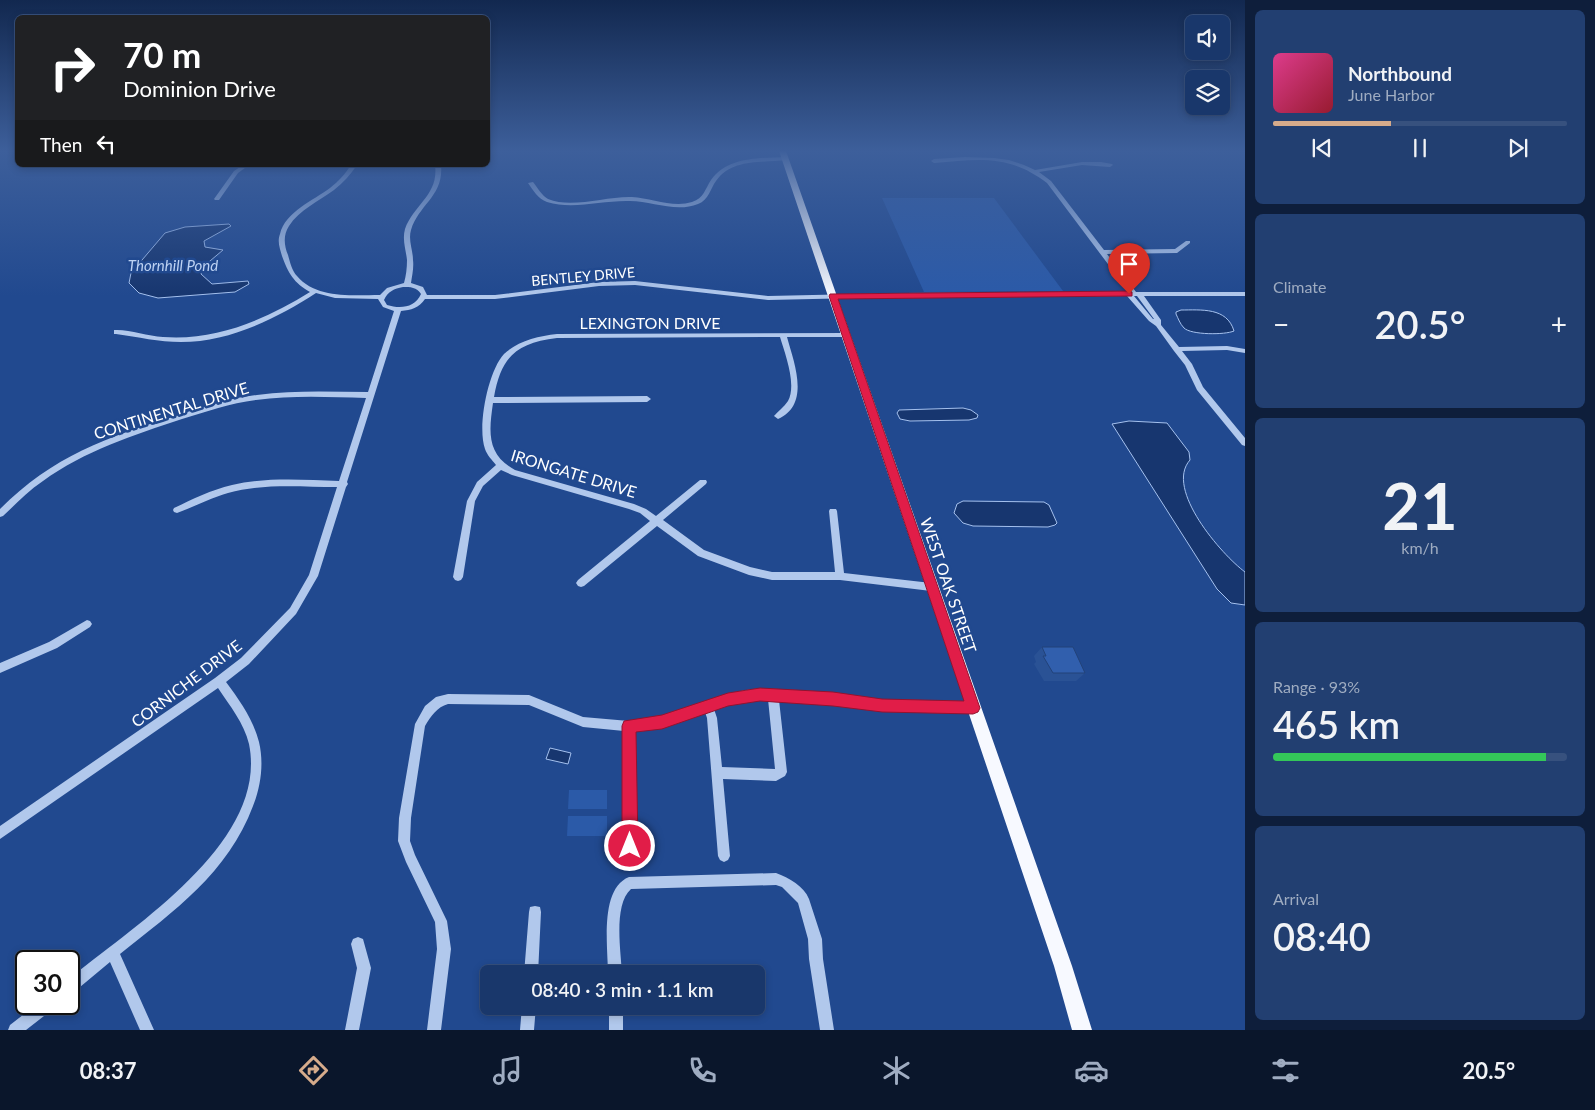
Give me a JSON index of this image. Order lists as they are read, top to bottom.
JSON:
{
  "streets": {
    "main road": ["WEST OAK STREET"],
    "street": [
      "BENTLEY DRIVE",
      "LEXINGTON DRIVE",
      "CONTINENTAL DRIVE",
      "IRONGATE DRIVE",
      "CORNICHE DRIVE"
    ]
  },
  "crossings": [
    ["BENTLEY DRIVE", "WEST OAK STREET"],
    ["LEXINGTON DRIVE", "IRONGATE DRIVE"],
    ["LEXINGTON DRIVE", "WEST OAK STREET"],
    ["CONTINENTAL DRIVE", "CORNICHE DRIVE"],
    ["IRONGATE DRIVE", "WEST OAK STREET"]
  ],
  "water": ["Thornhill Pond"],
  "page": {
    "turn": ["70 m", "Dominion Drive"],
    "song": ["Northbound", "June Harbor"],
    "then": "Then",
    "tile": [
      "Climate",
      ["21", "km/h"],
      ["Range · 93%", "465 km"],
      ["Arrival", "08:40"]
    ],
    "heat": ["−", "20.5°", "+"],
    "limit": "30",
    "trip": "08:40 · 3 min · 1.1 km",
    "tabs": ["08:37", "20.5°"]
  }
}
